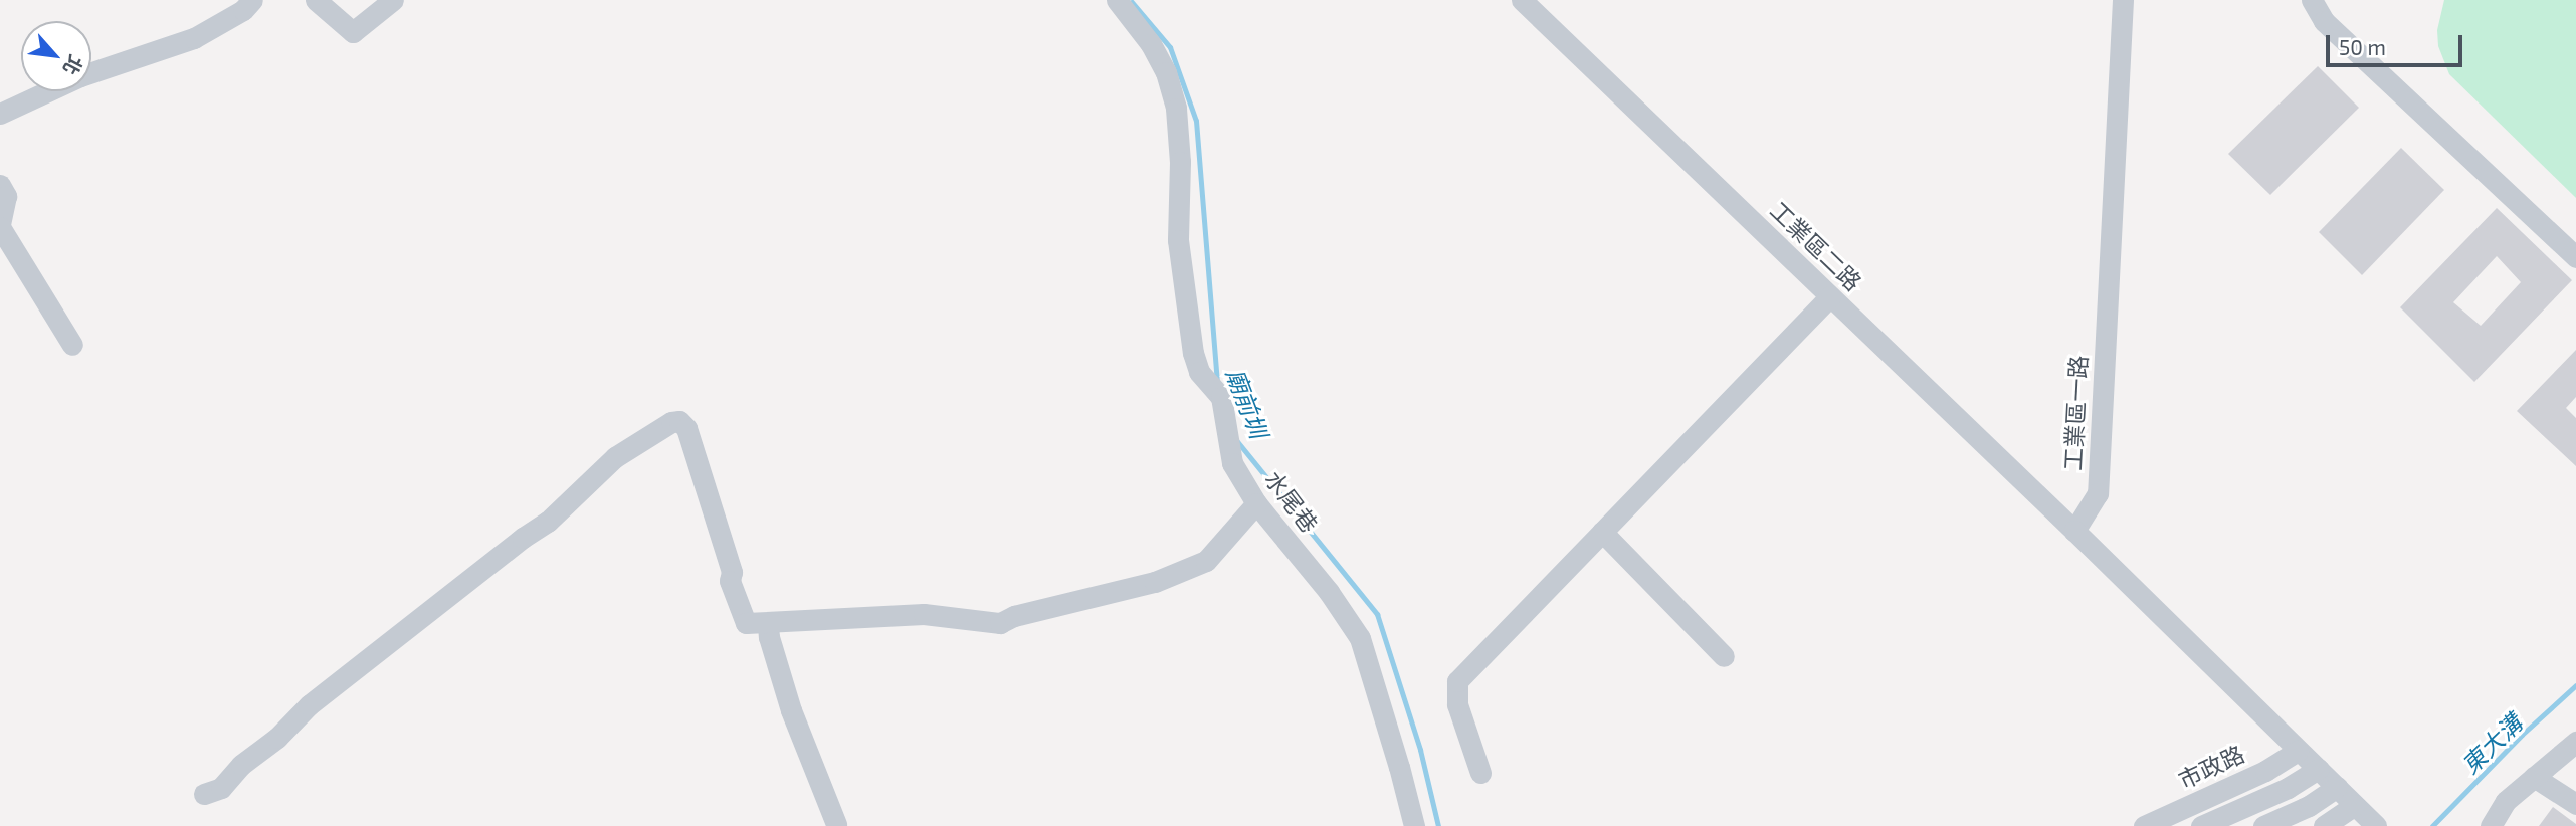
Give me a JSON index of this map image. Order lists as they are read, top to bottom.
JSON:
{
  "streets": {
    "street": [
      "工業區二路",
      "工業區一路",
      "水尾巷",
      "市政路"
    ]
  },
  "crossings": [
    ["工業區二路", "工業區一路"]
  ],
  "water": ["廟前圳", "東大溝"],
  "scale_bar": "50 m",
  "north": "bottom right"
}
